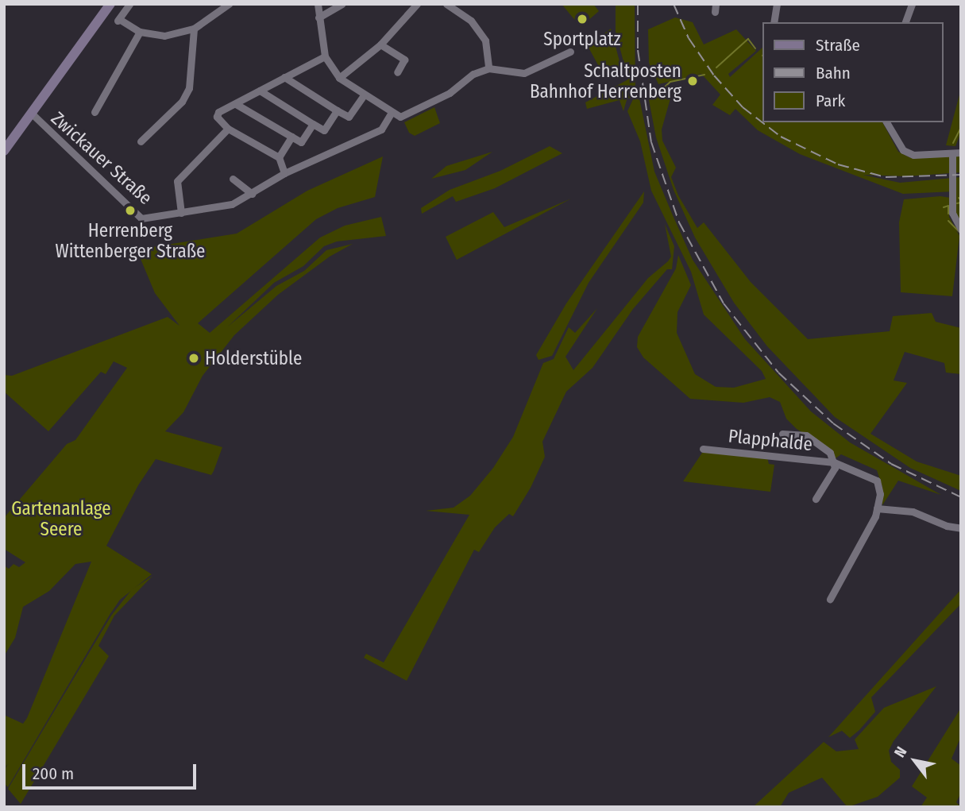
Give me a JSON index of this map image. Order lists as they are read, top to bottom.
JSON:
{
  "streets": {
    "street": ["Zwickauer Straße", "Plapphalde"]
  },
  "parks": ["Gartenanlage Seere"],
  "places": [
    "Sportplatz",
    "Schaltposten Bahnhof Herrenberg",
    "Herrenberg Wittenberger Straße",
    "Holderstüble"
  ],
  "legend": ["Straße", "Bahn", "Park"],
  "scale_bar": "200 m",
  "north": "top left"
}
